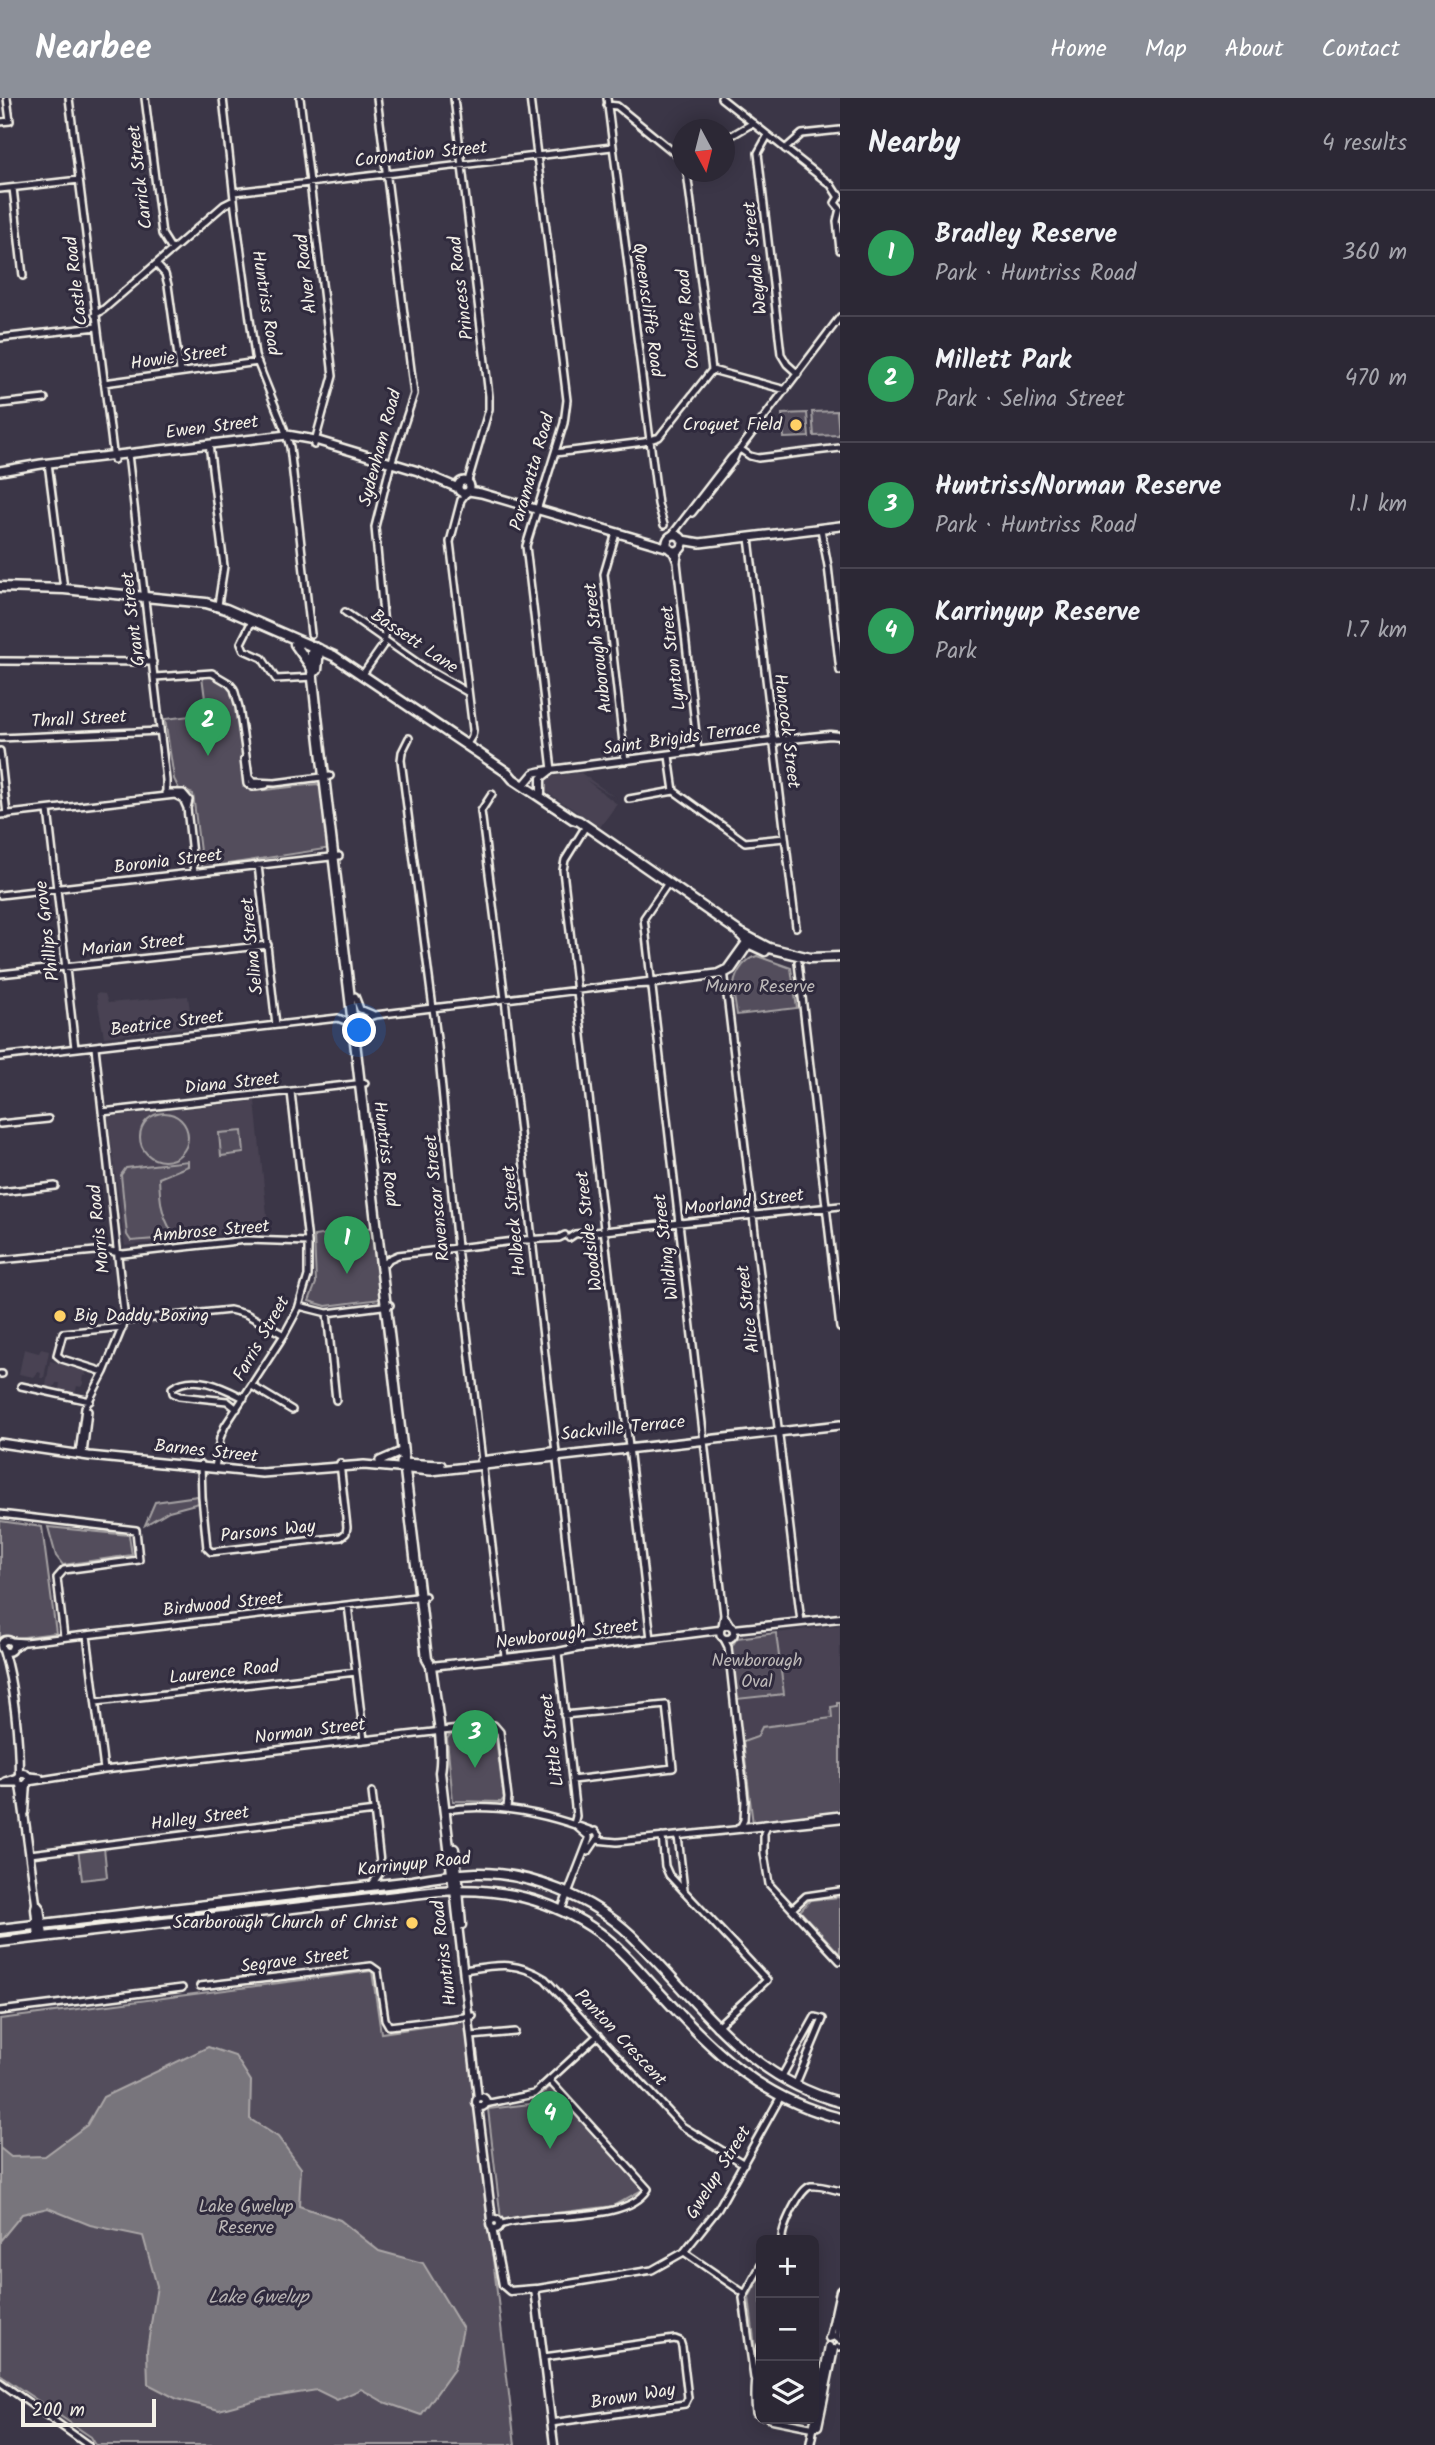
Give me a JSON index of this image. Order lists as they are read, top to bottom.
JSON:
{
  "streets": {
    "main road": [
      "Huntriss Road",
      "Ewen Street",
      "Sackville Terrace",
      "Barnes Street",
      "Karrinyup Road"
    ],
    "street": [
      "Coronation Street",
      "Carrick Street",
      "Weydale Street",
      "Alver Road",
      "Castle Road",
      "Princess Road",
      "Queenscliffe Road",
      "Oxcliffe Road",
      "Howie Street",
      "Sydenham Road",
      "Paramatta Road",
      "Grant Street",
      "Bassett Lane",
      "Auborough Street",
      "Lynton Street",
      "Thrall Street",
      "Hancock Street",
      "Saint Brigids Terrace",
      "Boronia Street",
      "Phillips Grove",
      "Marian Street",
      "Selina Street",
      "Beatrice Street",
      "Diana Street",
      "Ravenscar Street",
      "Moorland Street",
      "Holbeck Street",
      "Morris Road",
      "Woodside Street",
      "Ambrose Street",
      "Wilding Street",
      "Alice Street",
      "Farris Street",
      "Parsons Way",
      "Birdwood Street",
      "Newborough Street",
      "Laurence Road",
      "Norman Street",
      "Little Street",
      "Halley Street",
      "Segrave Street",
      "Panton Crescent",
      "Gwelup Street",
      "Brown Way"
    ]
  },
  "crossings": [
    ["Coronation Street", "Alver Road"],
    ["Coronation Street", "Princess Road"],
    ["Coronation Street", "Huntriss Road"],
    ["Coronation Street", "Queenscliffe Road"],
    ["Coronation Street", "Sydenham Road"],
    ["Coronation Street", "Paramatta Road"],
    ["Alver Road", "Ewen Street"],
    ["Castle Road", "Howie Street"],
    ["Castle Road", "Ewen Street"],
    ["Princess Road", "Ewen Street"],
    ["Princess Road", "Bassett Lane"],
    ["Huntriss Road", "Howie Street"],
    ["Huntriss Road", "Ewen Street"],
    ["Huntriss Road", "Boronia Street"],
    ["Huntriss Road", "Beatrice Street"],
    ["Huntriss Road", "Diana Street"],
    ["Huntriss Road", "Moorland Street"],
    ["Huntriss Road", "Sackville Terrace"],
    ["Huntriss Road", "Barnes Street"],
    ["Huntriss Road", "Birdwood Street"],
    ["Huntriss Road", "Newborough Street"],
    ["Huntriss Road", "Norman Street"],
    ["Huntriss Road", "Karrinyup Road"],
    ["Huntriss Road", "Segrave Street"],
    ["Huntriss Road", "Panton Crescent"],
    ["Huntriss Road", "Gwelup Street"],
    ["Queenscliffe Road", "Oxcliffe Road"],
    ["Ewen Street", "Sydenham Road"],
    ["Ewen Street", "Paramatta Road"],
    ["Ewen Street", "Grant Street"],
    ["Ewen Street", "Auborough Street"],
    ["Ewen Street", "Lynton Street"],
    ["Sydenham Road", "Bassett Lane"],
    ["Paramatta Road", "Saint Brigids Terrace"],
    ["Grant Street", "Thrall Street"],
    ["Auborough Street", "Saint Brigids Terrace"],
    ["Lynton Street", "Saint Brigids Terrace"],
    ["Hancock Street", "Saint Brigids Terrace"],
    ["Boronia Street", "Phillips Grove"],
    ["Boronia Street", "Selina Street"],
    ["Phillips Grove", "Marian Street"],
    ["Phillips Grove", "Beatrice Street"],
    ["Marian Street", "Selina Street"],
    ["Selina Street", "Beatrice Street"],
    ["Beatrice Street", "Morris Road"],
    ["Diana Street", "Morris Road"],
    ["Diana Street", "Farris Street"],
    ["Ravenscar Street", "Moorland Street"],
    ["Ravenscar Street", "Sackville Terrace"],
    ["Ravenscar Street", "Newborough Street"],
    ["Moorland Street", "Holbeck Street"],
    ["Moorland Street", "Woodside Street"],
    ["Moorland Street", "Wilding Street"],
    ["Moorland Street", "Alice Street"],
    ["Holbeck Street", "Sackville Terrace"],
    ["Holbeck Street", "Newborough Street"],
    ["Morris Road", "Ambrose Street"],
    ["Woodside Street", "Sackville Terrace"],
    ["Woodside Street", "Newborough Street"],
    ["Ambrose Street", "Farris Street"],
    ["Wilding Street", "Sackville Terrace"],
    ["Wilding Street", "Newborough Street"],
    ["Alice Street", "Sackville Terrace"],
    ["Alice Street", "Newborough Street"],
    ["Farris Street", "Barnes Street"],
    ["Sackville Terrace", "Barnes Street"],
    ["Barnes Street", "Parsons Way"],
    ["Newborough Street", "Little Street"],
    ["Karrinyup Road", "Gwelup Street"],
    ["Panton Crescent", "Gwelup Street"]
  ],
  "water": ["Lake Gwelup"],
  "parks": ["Munro Reserve", "Newborough Oval", "Lake Gwelup Reserve"],
  "places": ["Croquet Field", "Big Daddy Boxing", "Scarborough Church of Christ"],
  "scale_bar": "200 m",
  "north": "bottom",
  "page": {
    "header": "Nearbee",
    "nav": [
      "Home",
      "Map",
      "About",
      "Contact"
    ],
    "heading": ["Nearby", "4 results"],
    "list": [
      {
        "mark": "1",
        "name": "Bradley Reserve",
        "note": "Park · Huntriss Road",
        "value": "360 m"
      },
      {
        "mark": "2",
        "name": "Millett Park",
        "note": "Park · Selina Street",
        "value": "470 m"
      },
      {
        "mark": "3",
        "name": "Huntriss/Norman Reserve",
        "note": "Park · Huntriss Road",
        "value": "1.1 km"
      },
      {
        "mark": "4",
        "name": "Karrinyup Reserve",
        "note": "Park",
        "value": "1.7 km"
      }
    ],
    "pins": [
      "2",
      "1",
      "3",
      "4"
    ],
    "map_buttons": ["+", "−"],
    "scale": "200 m"
  }
}
